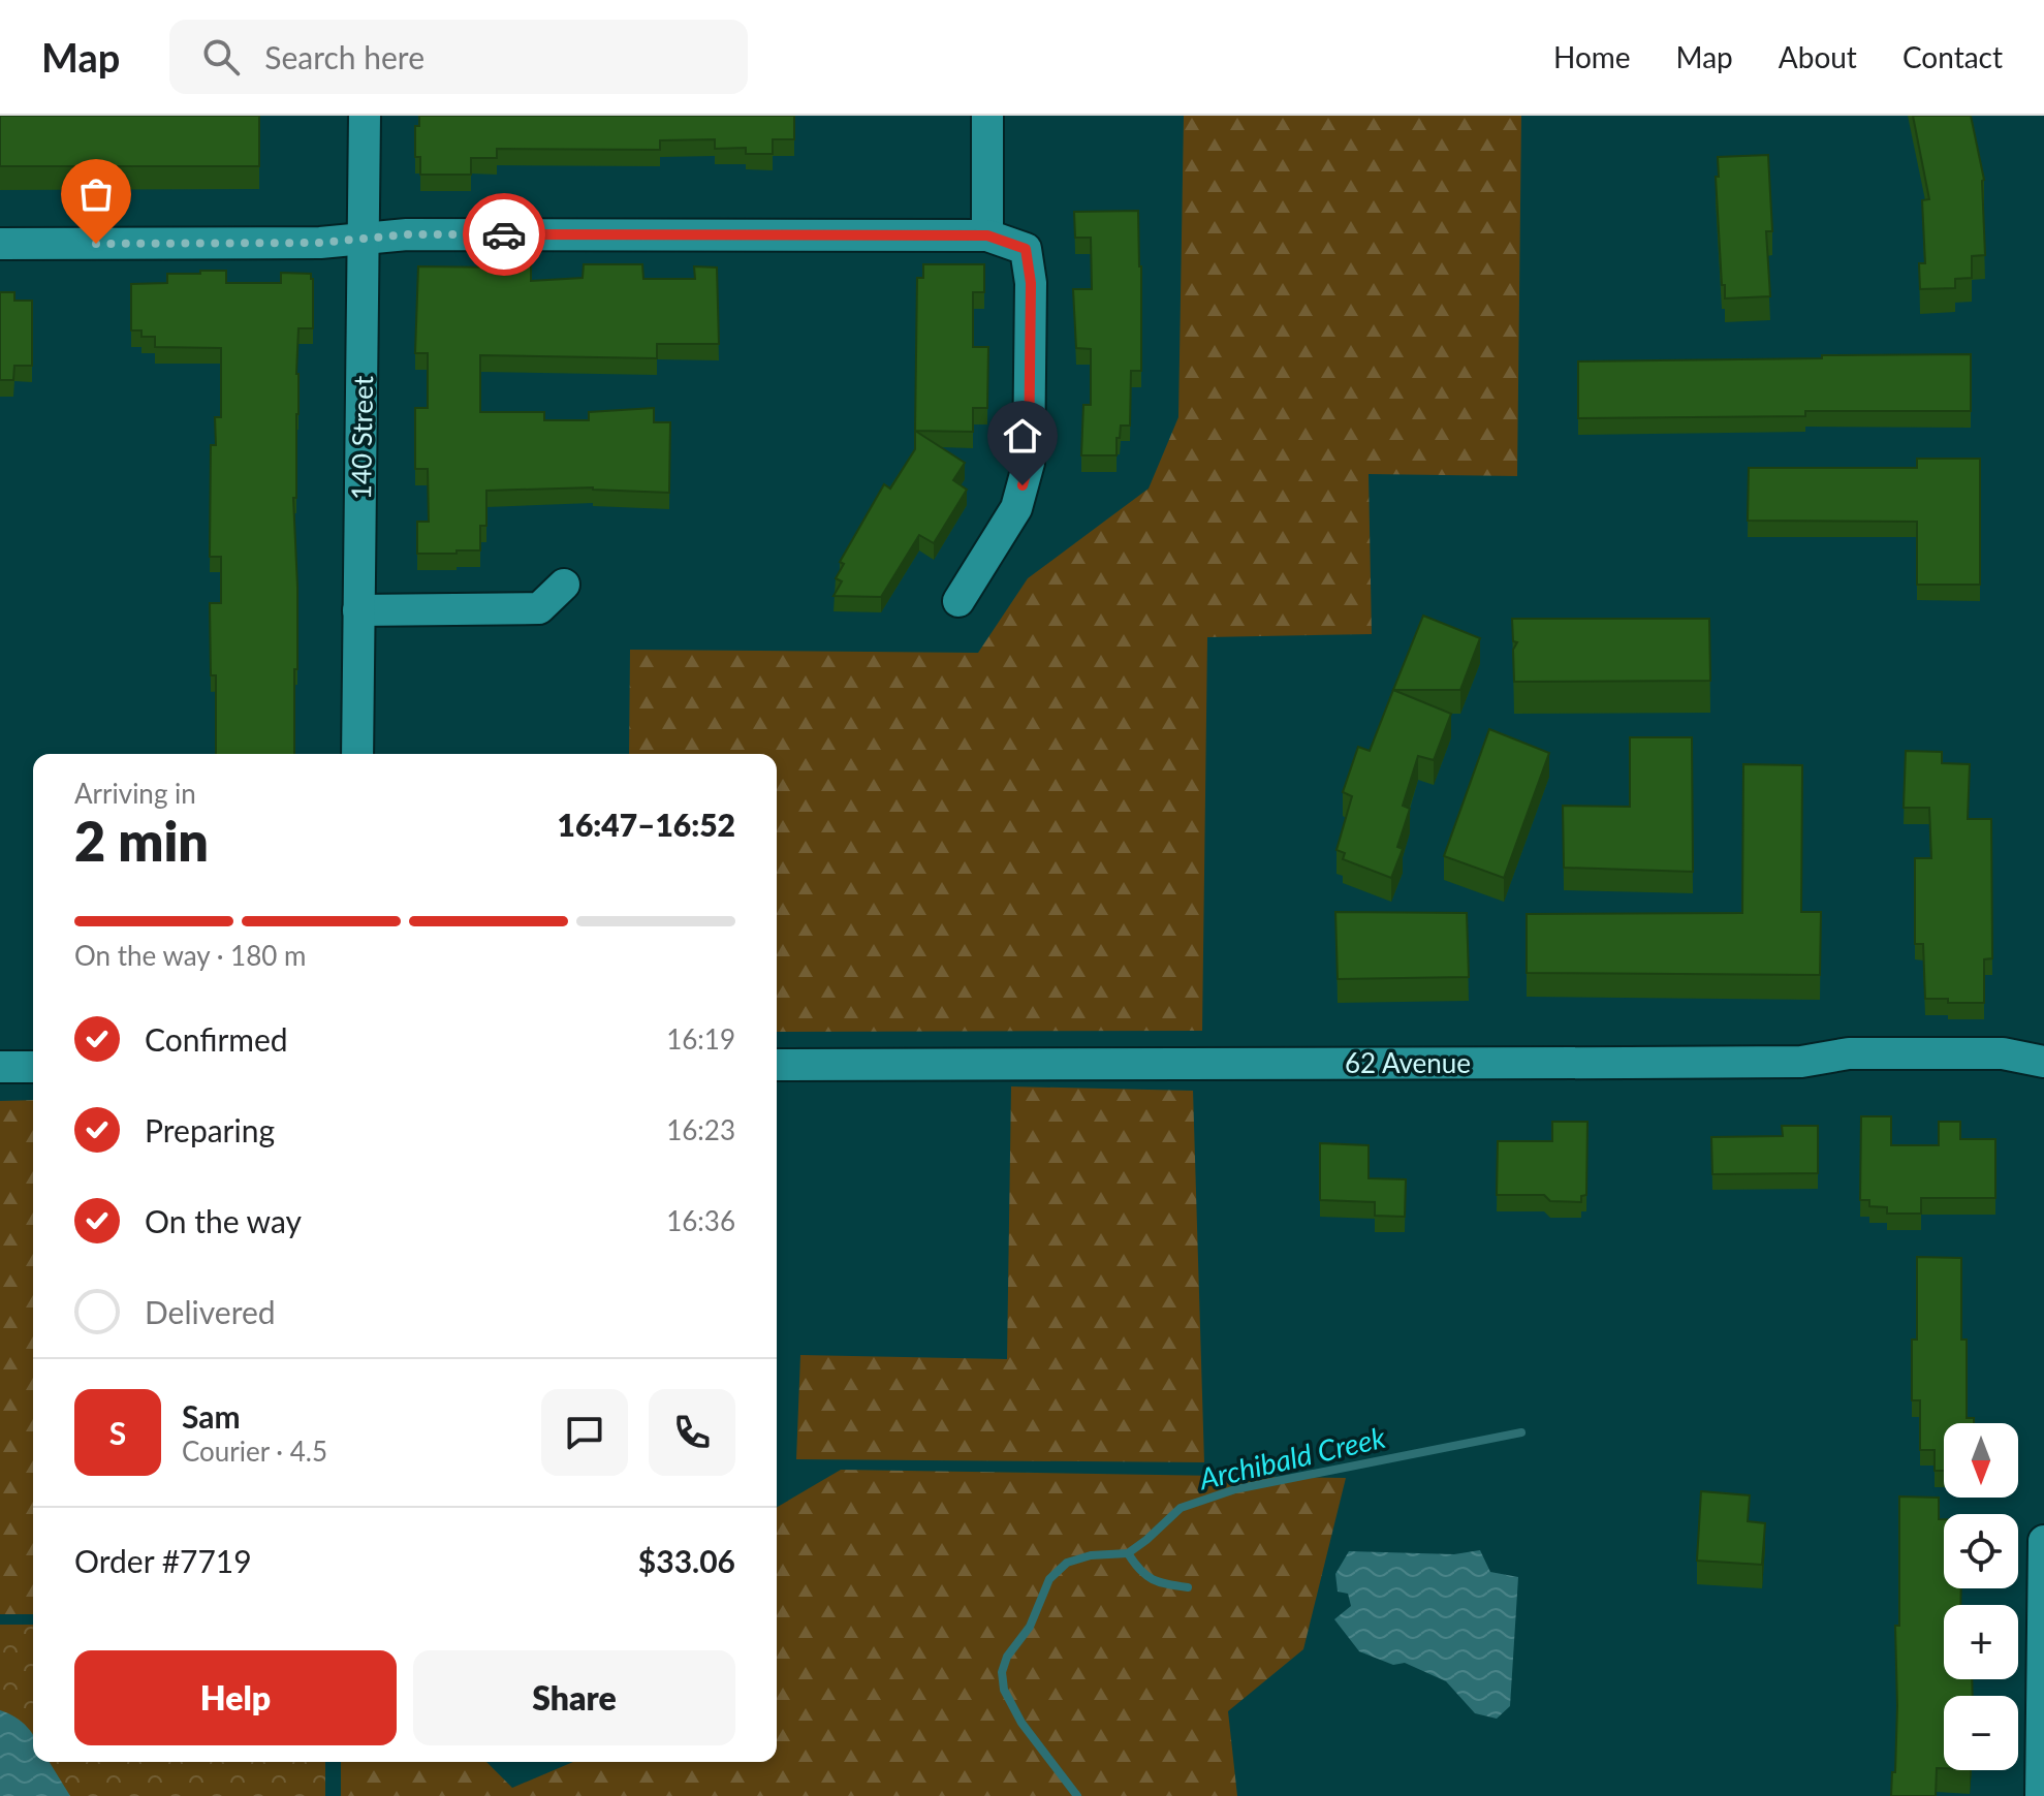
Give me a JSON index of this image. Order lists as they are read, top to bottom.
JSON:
{
  "streets": {
    "street": ["140 Street", "62 Avenue"]
  },
  "water": ["Archibald Creek"],
  "north": "bottom",
  "page": {
    "header": "Map",
    "search": "Search here",
    "nav": [
      "Home",
      "Map",
      "About",
      "Contact"
    ],
    "heading": ["2 min", "Arriving in", "16:47–16:52"],
    "panel": [
      "Sam",
      "Courier · 4.5",
      "Order #7719",
      "$33.06"
    ],
    "bar": "On the way · 180 m",
    "list": [
      ["Confirmed", "16:19"],
      ["Preparing", "16:23"],
      ["On the way", "16:36"],
      "Delivered"
    ],
    "round": "S",
    "map_buttons": ["+", "−"],
    "buttons": ["Help", "Share"]
  }
}
